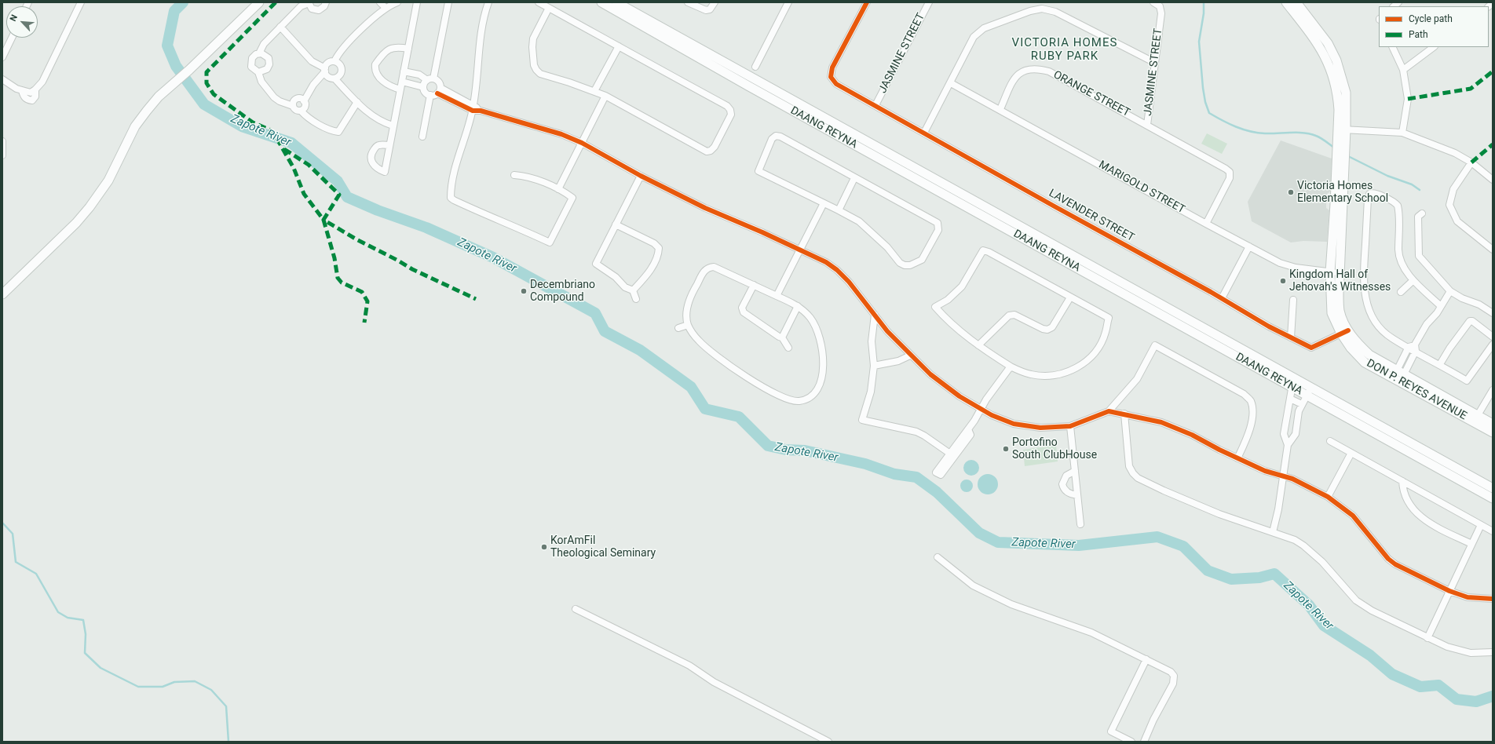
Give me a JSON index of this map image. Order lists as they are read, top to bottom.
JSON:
{
  "streets": {
    "main road": ["DAANG REYNA", "DON P. REYES AVENUE"],
    "street": [
      "JASMINE STREET",
      "ORANGE STREET",
      "MARIGOLD STREET",
      "LAVENDER STREET"
    ]
  },
  "crossings": [
    ["JASMINE STREET", "ORANGE STREET"],
    ["JASMINE STREET", "MARIGOLD STREET"],
    ["JASMINE STREET", "LAVENDER STREET"],
    ["ORANGE STREET", "MARIGOLD STREET"],
    ["MARIGOLD STREET", "DON P. REYES AVENUE"],
    ["LAVENDER STREET", "DON P. REYES AVENUE"]
  ],
  "districts": ["VICTORIA HOMES RUBY PARK"],
  "water": ["Zapote River"],
  "places": [
    "Victoria Homes Elementary School",
    "Kingdom Hall of Jehovah's Witnesses",
    "Decembriano Compound",
    "Portofino South ClubHouse",
    "KorAmFil Theological Seminary"
  ],
  "legend": ["Cycle path", "Path"],
  "north": "top left"
}
